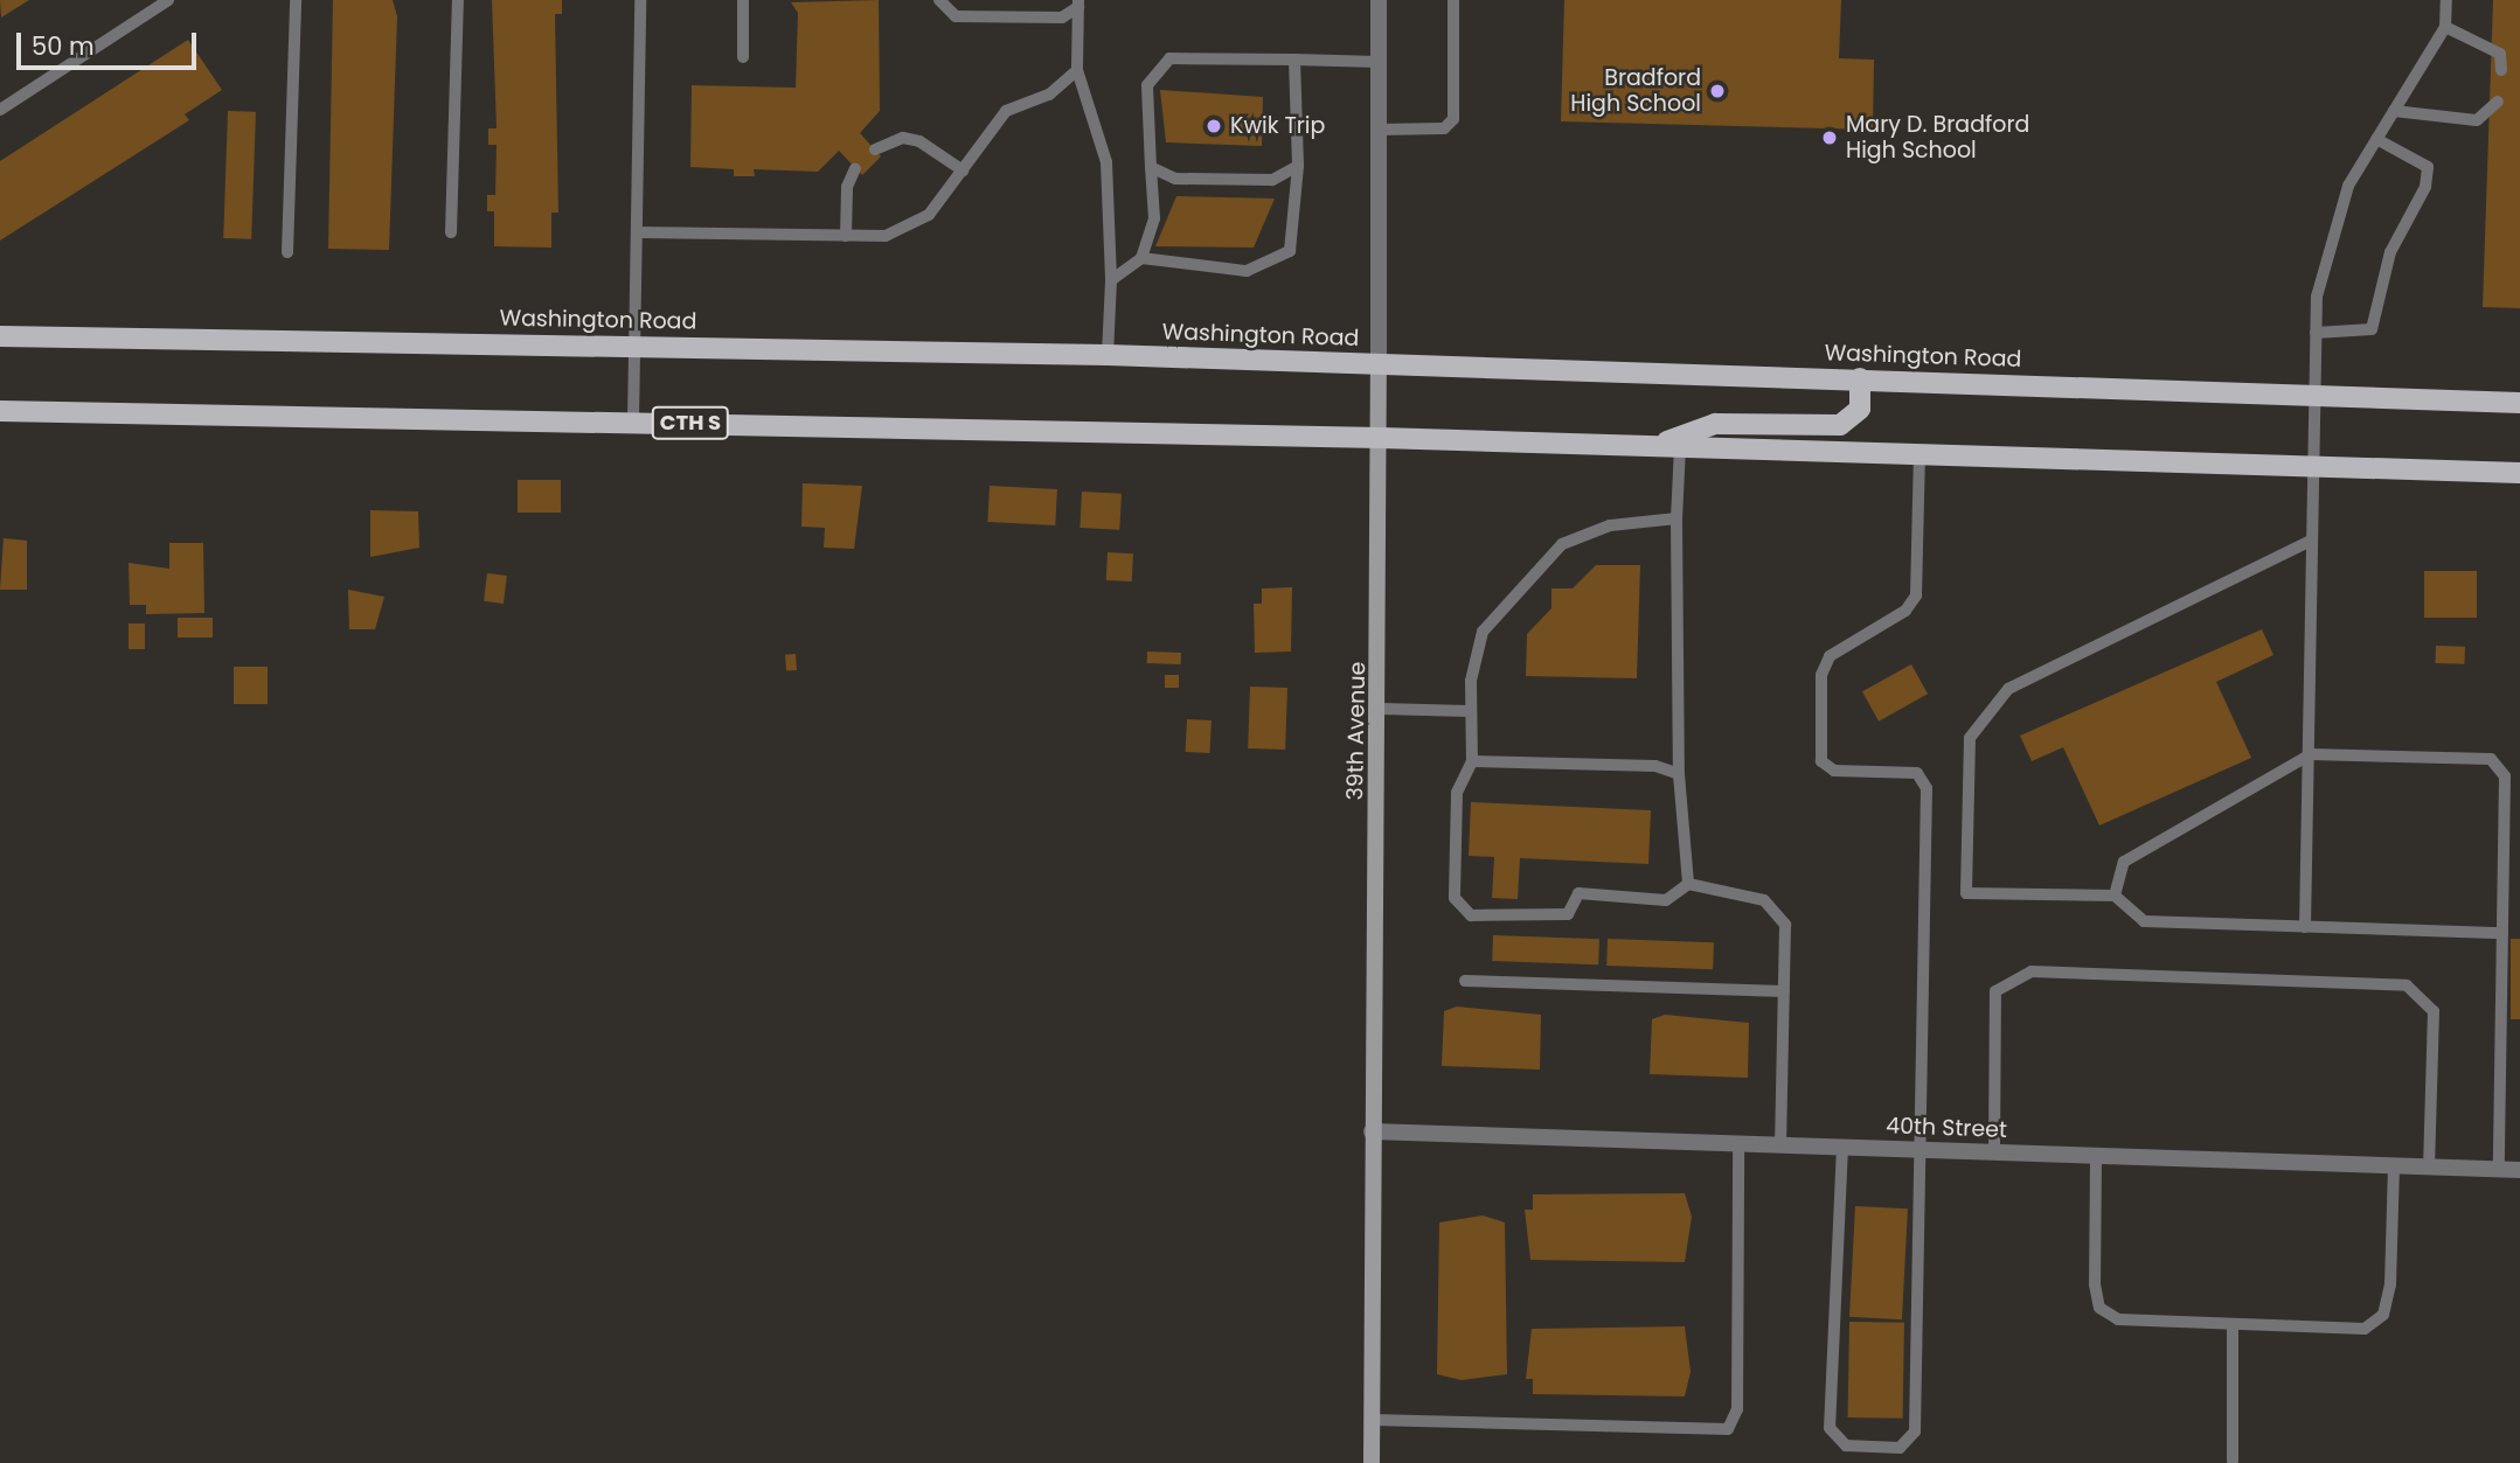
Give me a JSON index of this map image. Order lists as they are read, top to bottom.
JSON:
{
  "streets": {
    "main road": ["Washington Road", "CTH S", "39th Avenue"],
    "street": ["40th Street"]
  },
  "crossings": [
    ["Washington Road", "39th Avenue"],
    ["CTH S", "39th Avenue"],
    ["39th Avenue", "40th Street"]
  ],
  "places": ["Bradford High School", "Kwik Trip", "Mary D. Bradford High School"],
  "scale_bar": "50 m"
}
